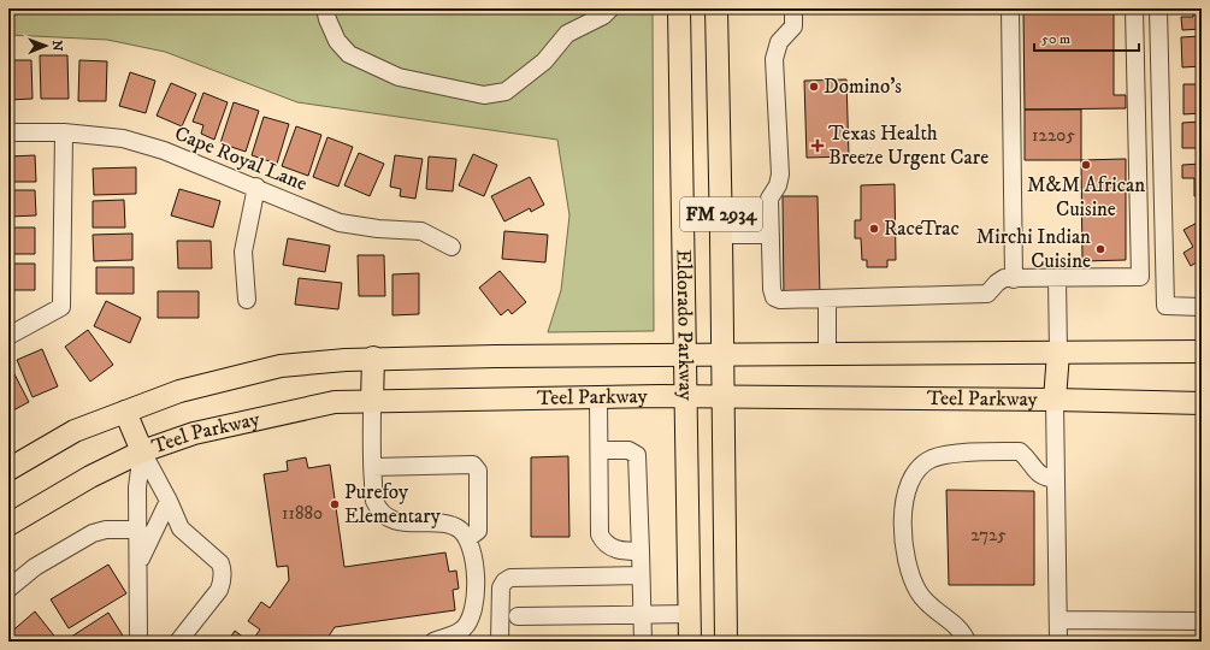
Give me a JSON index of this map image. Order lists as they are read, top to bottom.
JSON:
{
  "streets": {
    "main road": ["FM 2934", "Eldorado Parkway", "Teel Parkway"],
    "street": ["Cape Royal Lane"]
  },
  "crossings": [
    ["Eldorado Parkway", "Teel Parkway"]
  ],
  "places": {
    "other": [
      "Domino's",
      "M&M African Cuisine",
      "RaceTrac",
      "Mirchi Indian Cuisine",
      "Purefoy Elementary"
    ],
    "health": ["Texas Health Breeze Urgent Care"]
  },
  "house_numbers": ["12205", "11880", "2725"],
  "scale_bar": "50 m",
  "north": "right"
}
